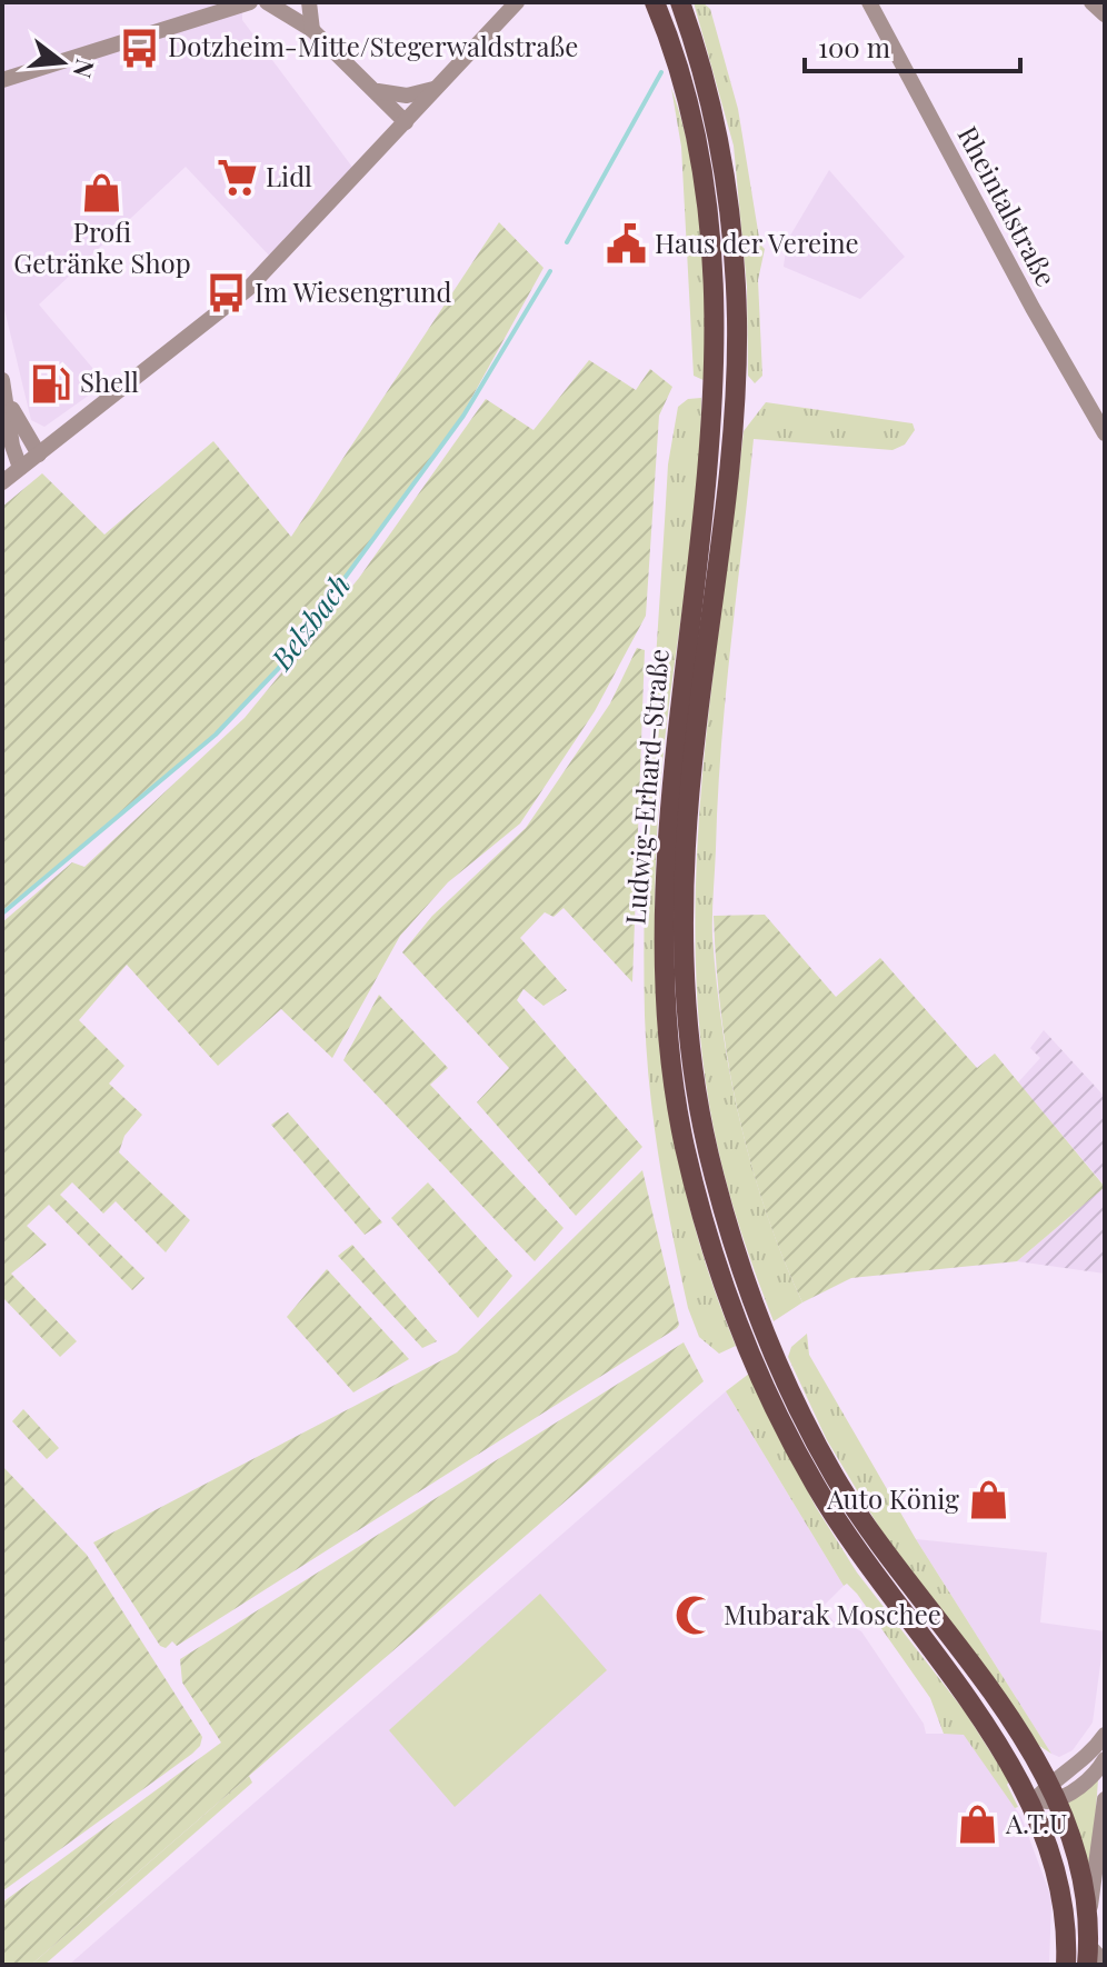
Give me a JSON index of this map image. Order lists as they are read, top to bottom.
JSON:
{
  "streets": {
    "main road": ["Ludwig-Erhard-Straße"],
    "street": ["Rheintalstraße"]
  },
  "water": ["Belzbach"],
  "places": {
    "bus stop": ["Dotzheim-Mitte/Stegerwaldstraße", "Im Wiesengrund"],
    "supermarket": ["Lidl"],
    "shop": ["Profi Getränke Shop", "Auto König", "A.T.U"],
    "public building": ["Haus der Vereine"],
    "fuel station": ["Shell"],
    "mosque": ["Mubarak Moschee"]
  },
  "scale_bar": "100 m",
  "north": "right"
}
